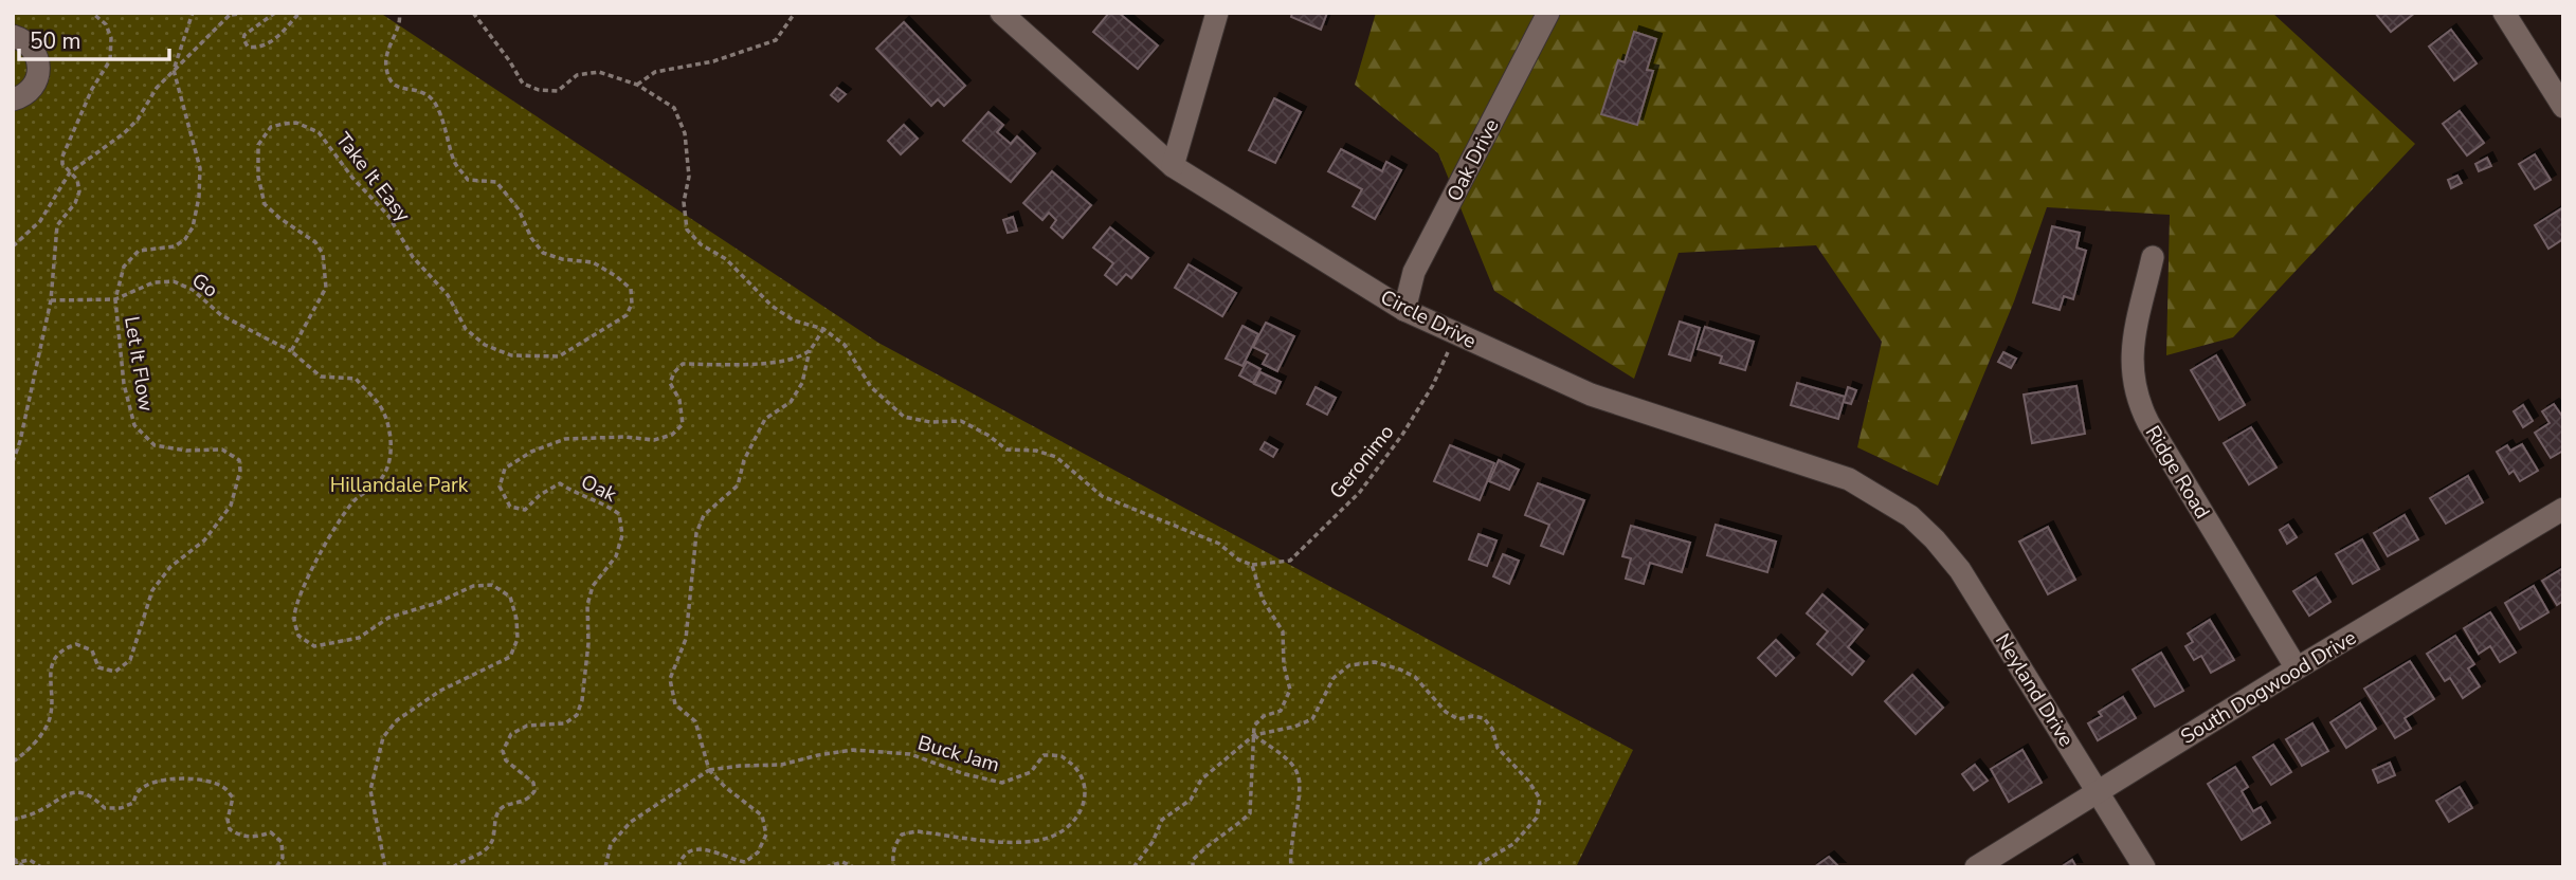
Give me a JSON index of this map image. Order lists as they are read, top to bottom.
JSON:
{
  "streets": {
    "street": [
      "Oak Drive",
      "Circle Drive",
      "Ridge Road",
      "South Dogwood Drive",
      "Neyland Drive"
    ],
    "path": [
      "Take It Easy",
      "Go",
      "Let It Flow",
      "Geronimo",
      "Oak",
      "Buck Jam"
    ]
  },
  "crossings": [
    ["Oak Drive", "Circle Drive"],
    ["Take It Easy", "Go"],
    ["Go", "Let It Flow"],
    ["Circle Drive", "Geronimo"],
    ["Circle Drive", "Neyland Drive"],
    ["Ridge Road", "South Dogwood Drive"],
    ["South Dogwood Drive", "Neyland Drive"]
  ],
  "parks": ["Hillandale Park"],
  "scale_bar": "50 m"
}
